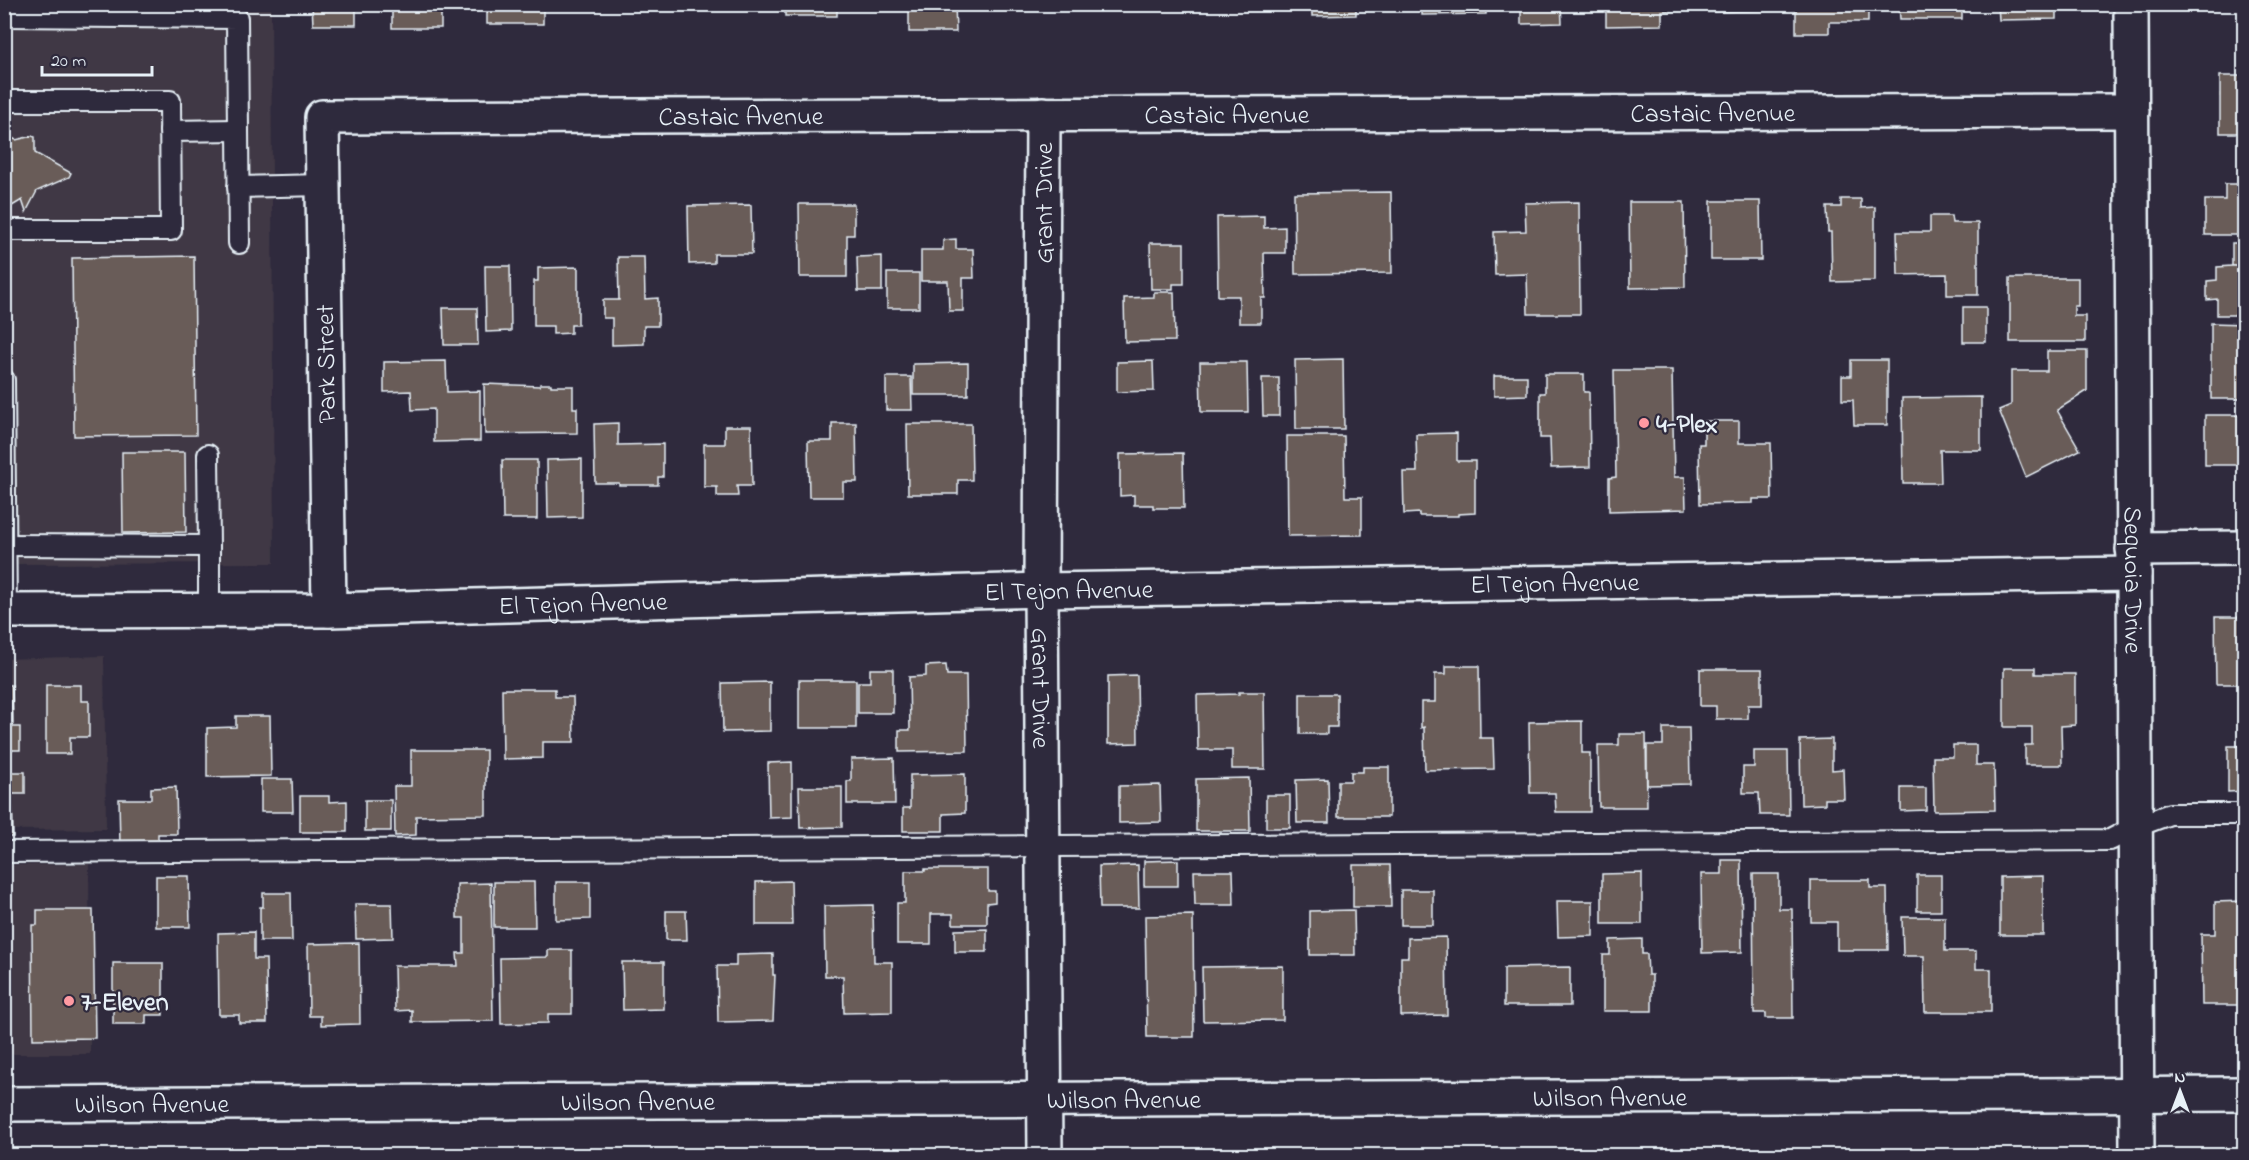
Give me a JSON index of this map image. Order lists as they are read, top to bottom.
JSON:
{
  "streets": {
    "street": [
      "Castaic Avenue",
      "Grant Drive",
      "Park Street",
      "Sequoia Drive",
      "El Tejon Avenue",
      "Wilson Avenue"
    ]
  },
  "crossings": [
    ["Castaic Avenue", "Grant Drive"],
    ["Castaic Avenue", "Park Street"],
    ["Castaic Avenue", "Sequoia Drive"],
    ["Grant Drive", "El Tejon Avenue"],
    ["Grant Drive", "Wilson Avenue"],
    ["Park Street", "El Tejon Avenue"],
    ["Sequoia Drive", "El Tejon Avenue"],
    ["Sequoia Drive", "Wilson Avenue"]
  ],
  "places": ["4-Plex", "7-Eleven"],
  "scale_bar": "20 m",
  "north": "top"
}
